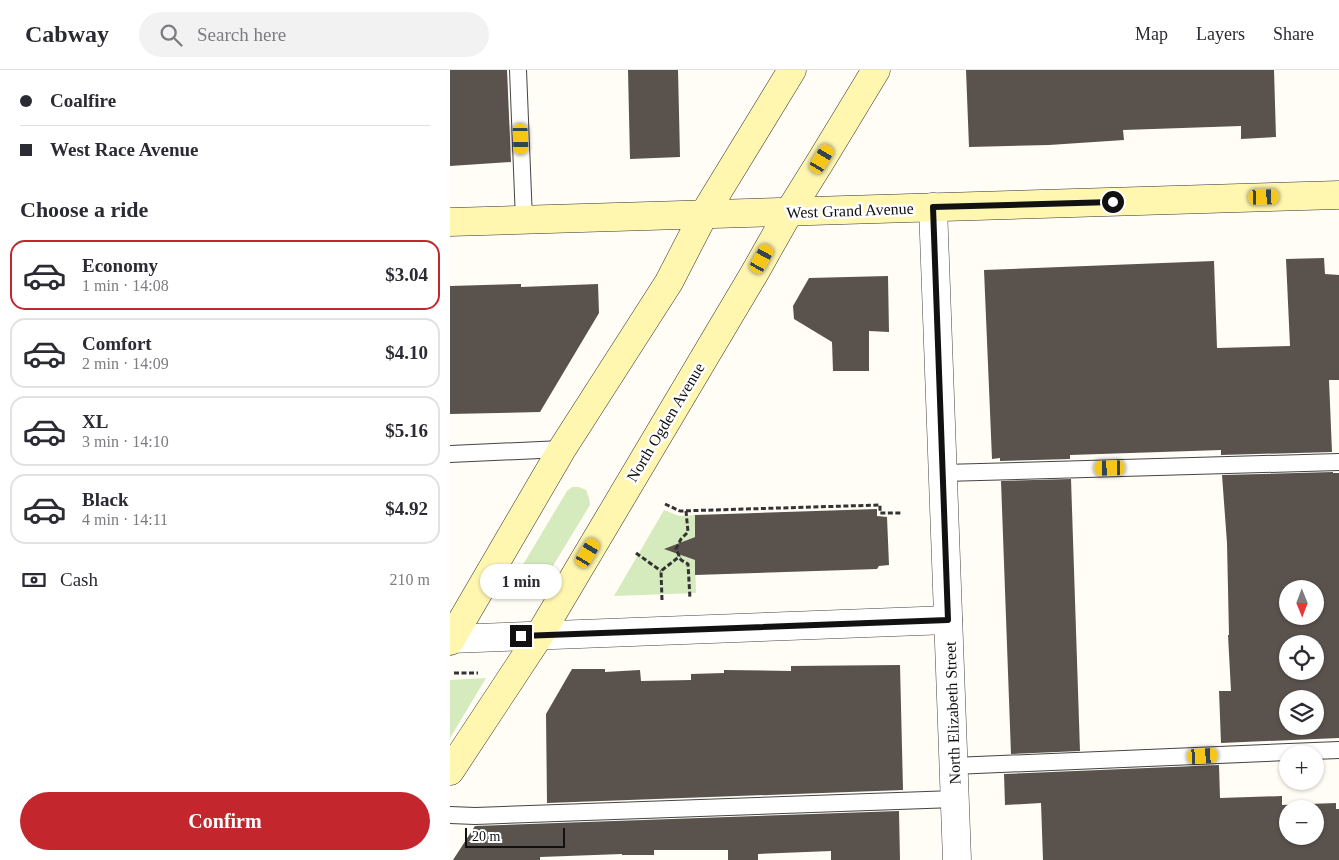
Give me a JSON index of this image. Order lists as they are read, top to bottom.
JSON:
{
  "streets": {
    "main road": ["West Grand Avenue", "North Ogden Avenue"],
    "street": ["North Elizabeth Street"]
  },
  "crossings": [
    ["West Grand Avenue", "North Ogden Avenue"],
    ["West Grand Avenue", "North Elizabeth Street"]
  ],
  "scale_bar": "20 m",
  "north": "bottom",
  "page": {
    "header": "Cabway",
    "search": "Search here",
    "nav": ["Map", "Layers", "Share"],
    "banner": ["Coalfire", "West Race Avenue"],
    "heading": "Choose a ride",
    "list": [
      {
        "name": "Economy",
        "note": "1 min · 14:08",
        "value": "$3.04"
      },
      {
        "name": "Comfort",
        "note": "2 min · 14:09",
        "value": "$4.10"
      },
      {
        "name": "XL",
        "note": "3 min · 14:10",
        "value": "$5.16"
      },
      {
        "name": "Black",
        "note": "4 min · 14:11",
        "value": "$4.92"
      }
    ],
    "pay": ["Cash", "210 m"],
    "bubble": "1 min",
    "map_buttons": ["+", "−"],
    "buttons": "Confirm",
    "scale": "20 m"
  }
}
